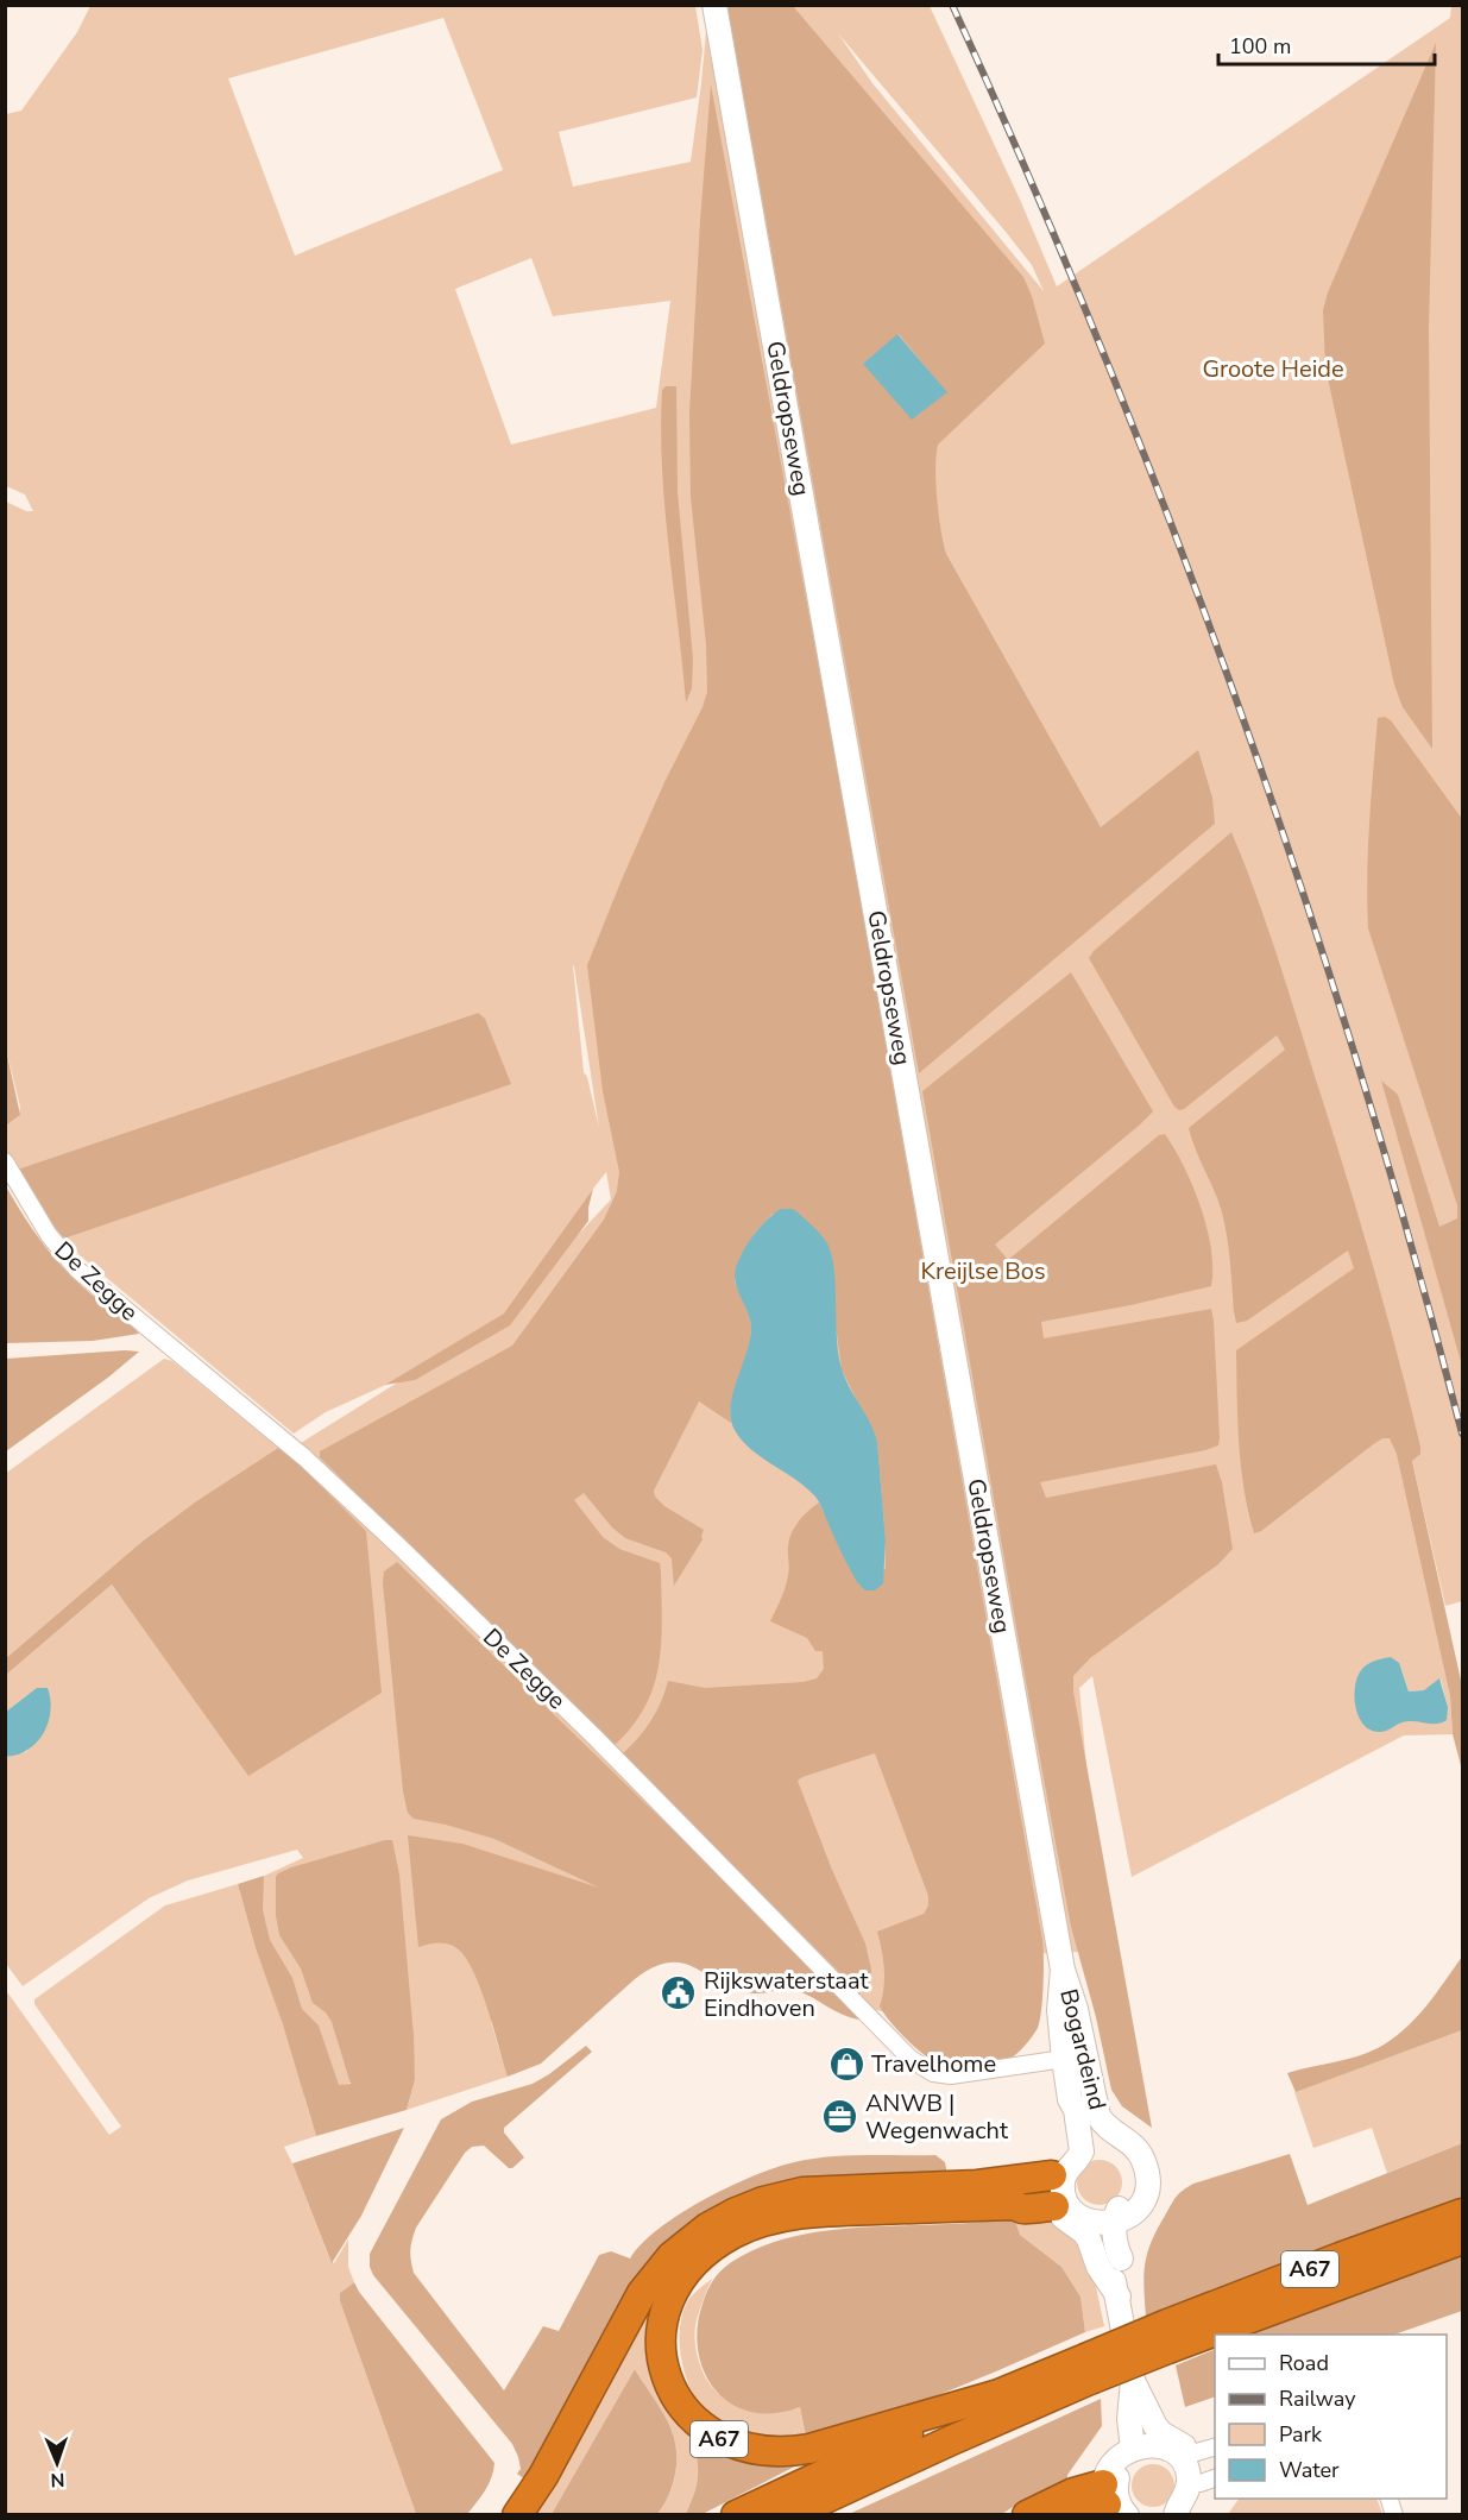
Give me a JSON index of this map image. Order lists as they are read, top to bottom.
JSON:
{
  "streets": {
    "highway": ["A67"],
    "main road": ["Geldropseweg", "Bogardeind"],
    "street": ["De Zegge"]
  },
  "crossings": [
    ["Geldropseweg", "Bogardeind"],
    ["De Zegge", "Bogardeind"],
    ["Bogardeind", "A67"]
  ],
  "parks": ["Groote Heide", "Kreijlse Bos"],
  "places": {
    "public building": ["Rijkswaterstaat Eindhoven"],
    "shop": ["Travelhome"],
    "office": ["ANWB | Wegenwacht"]
  },
  "legend": [
    "Road",
    "Railway",
    "Park",
    "Water"
  ],
  "scale_bar": "100 m",
  "north": "bottom"
}
